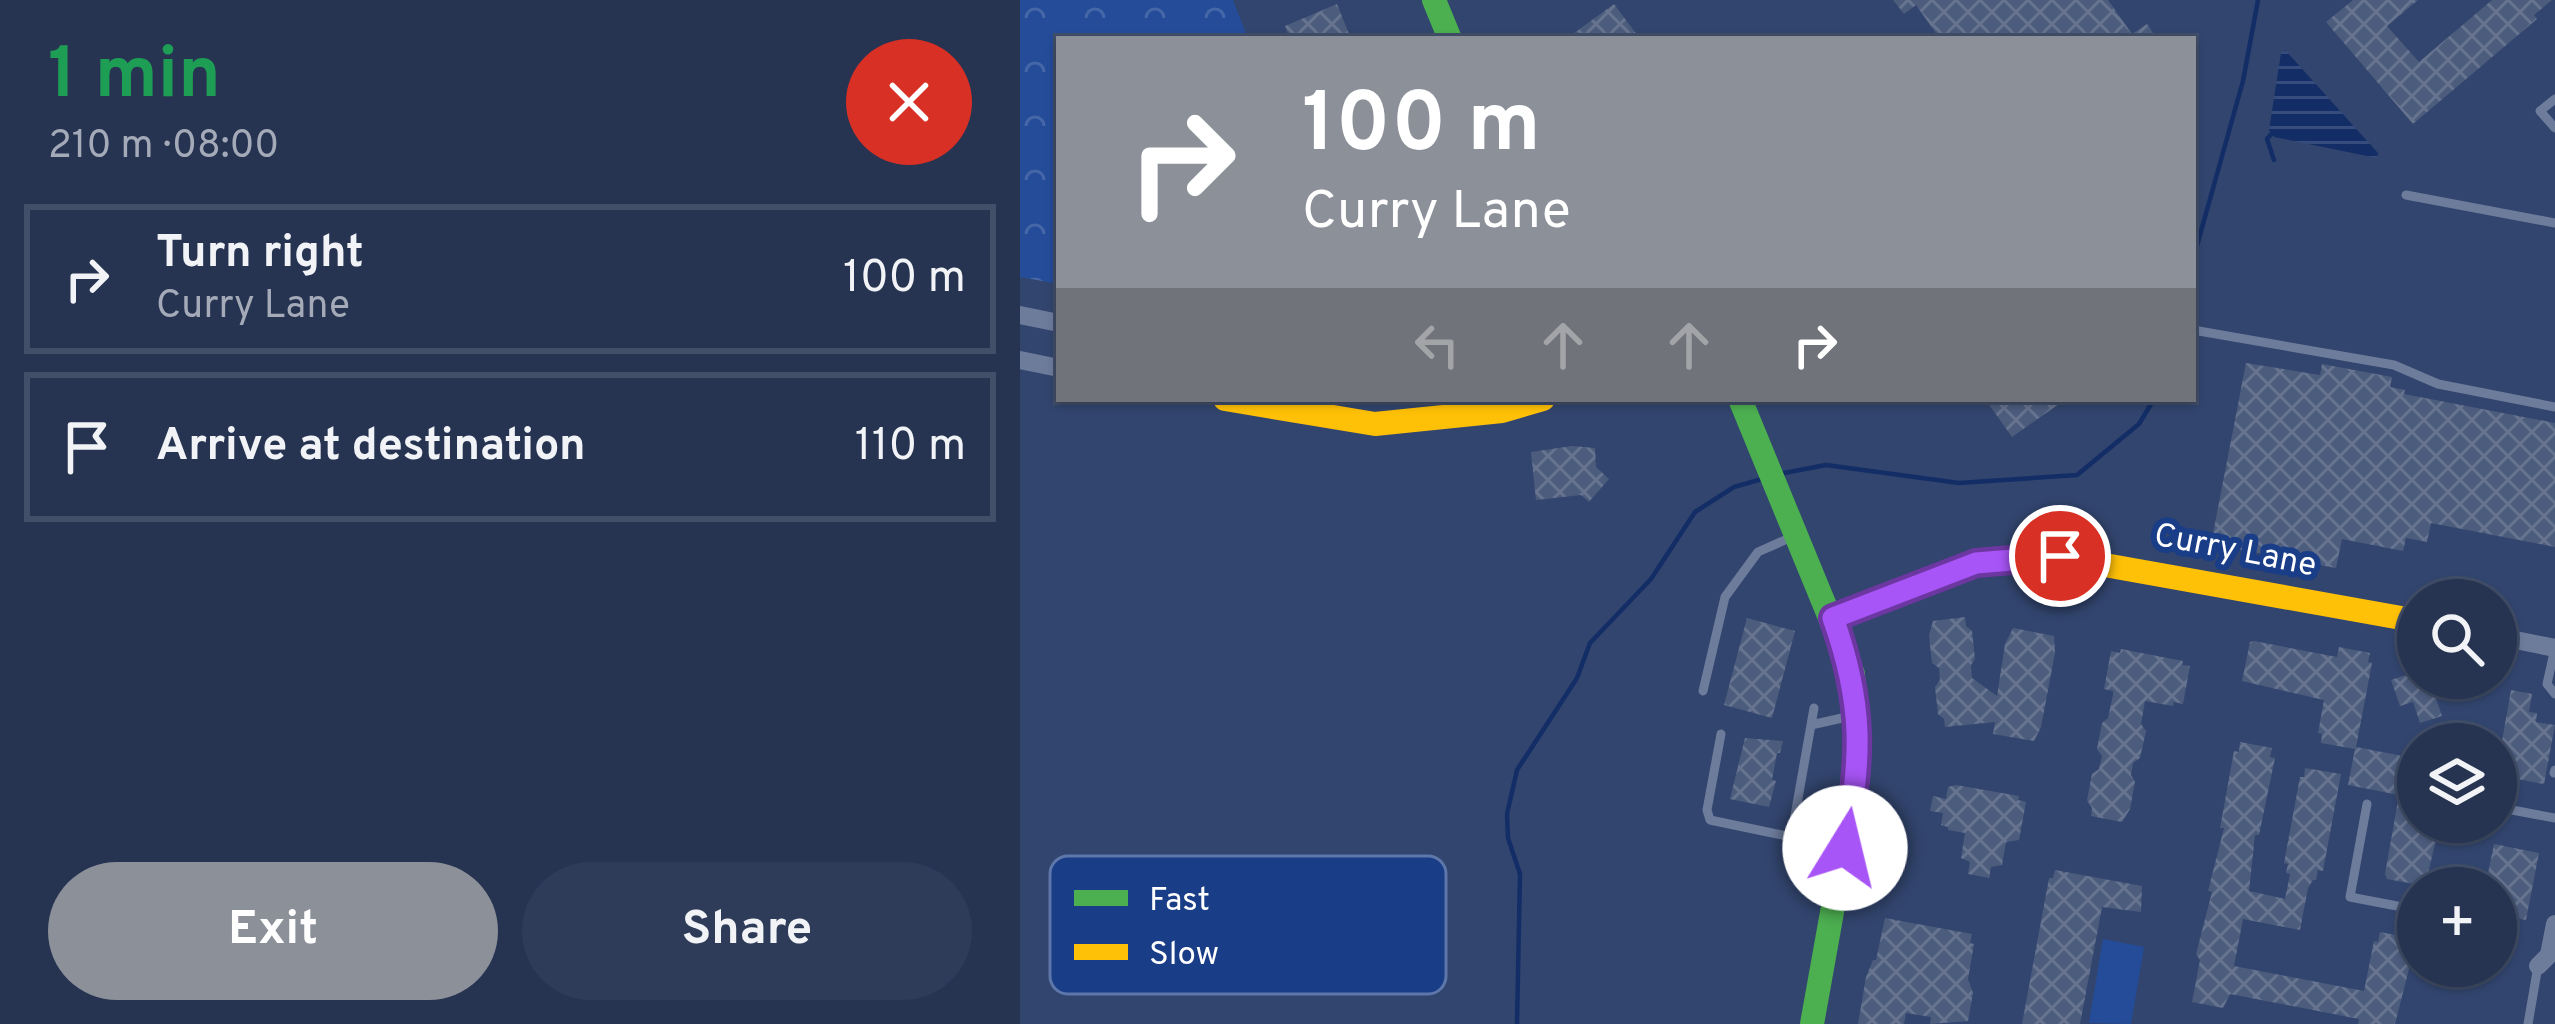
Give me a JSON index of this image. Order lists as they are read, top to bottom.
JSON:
{
  "streets": {
    "street": ["Curry Lane"]
  },
  "legend": ["Fast", "Slow"],
  "page": {
    "heading": ["1 min", "210 m · 08:00"],
    "turn": ["100 m", "Curry Lane"],
    "list": [
      {
        "name": "Turn right",
        "note": "Curry Lane",
        "value": "100 m"
      },
      {
        "name": "Arrive at destination",
        "value": "110 m"
      }
    ],
    "map_buttons": "+",
    "buttons": ["Exit", "Share"]
  }
}
